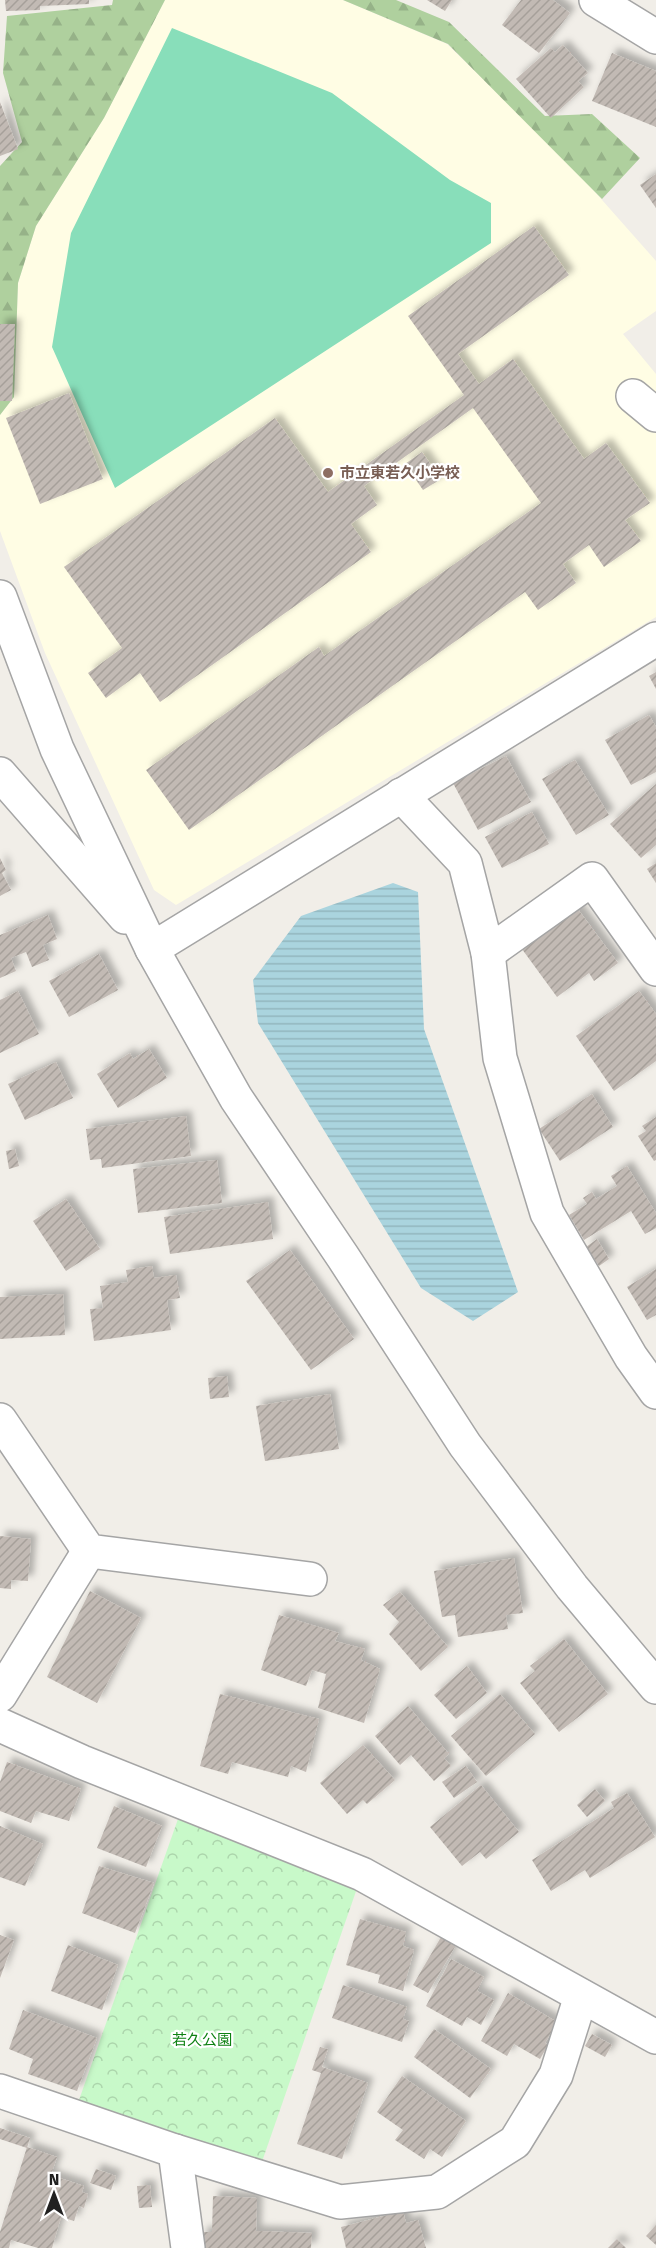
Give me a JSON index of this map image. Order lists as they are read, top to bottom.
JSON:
{
  "parks": ["若久公園"],
  "places": ["市立東若久小学校"],
  "north": "top"
}
